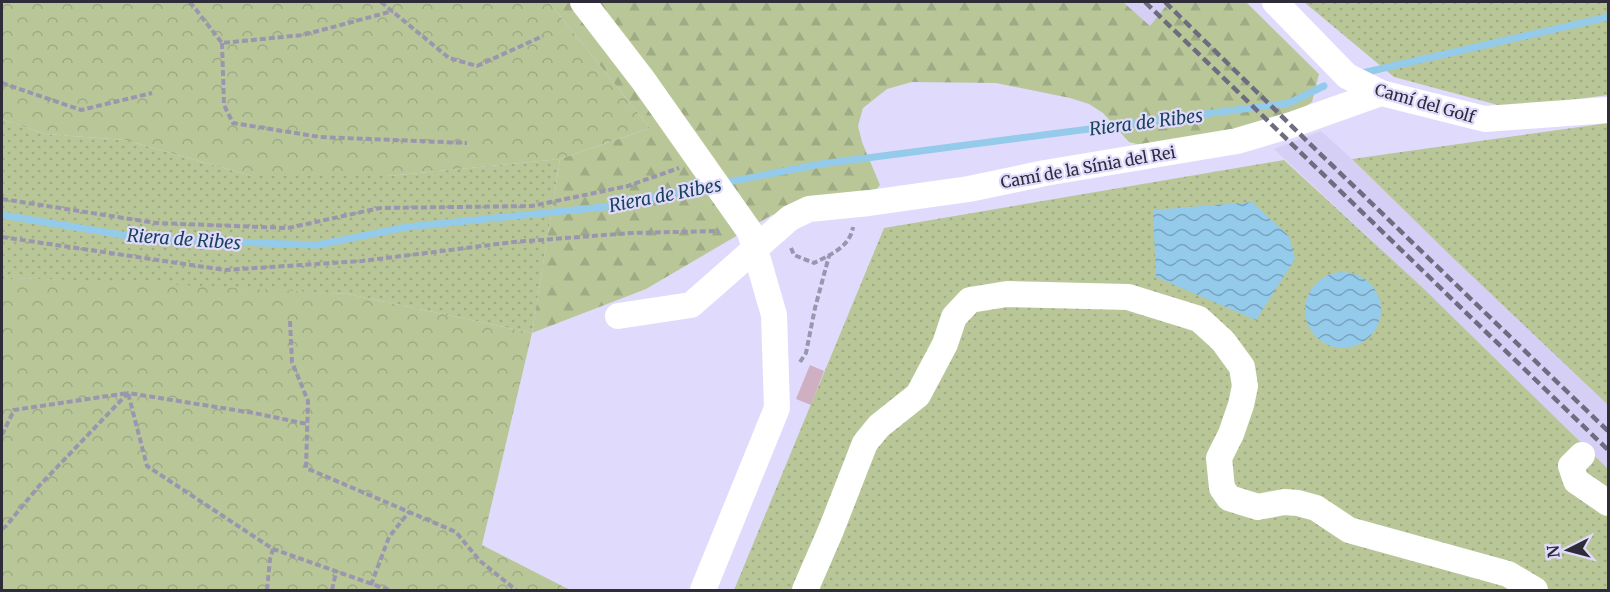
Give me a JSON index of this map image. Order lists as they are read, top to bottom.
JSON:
{
  "streets": {
    "street": ["Camí del Golf", "Camí de la Sínia del Rei"]
  },
  "crossings": [
    ["Camí del Golf", "Camí de la Sínia del Rei"]
  ],
  "water": ["Riera de Ribes"],
  "north": "left"
}
